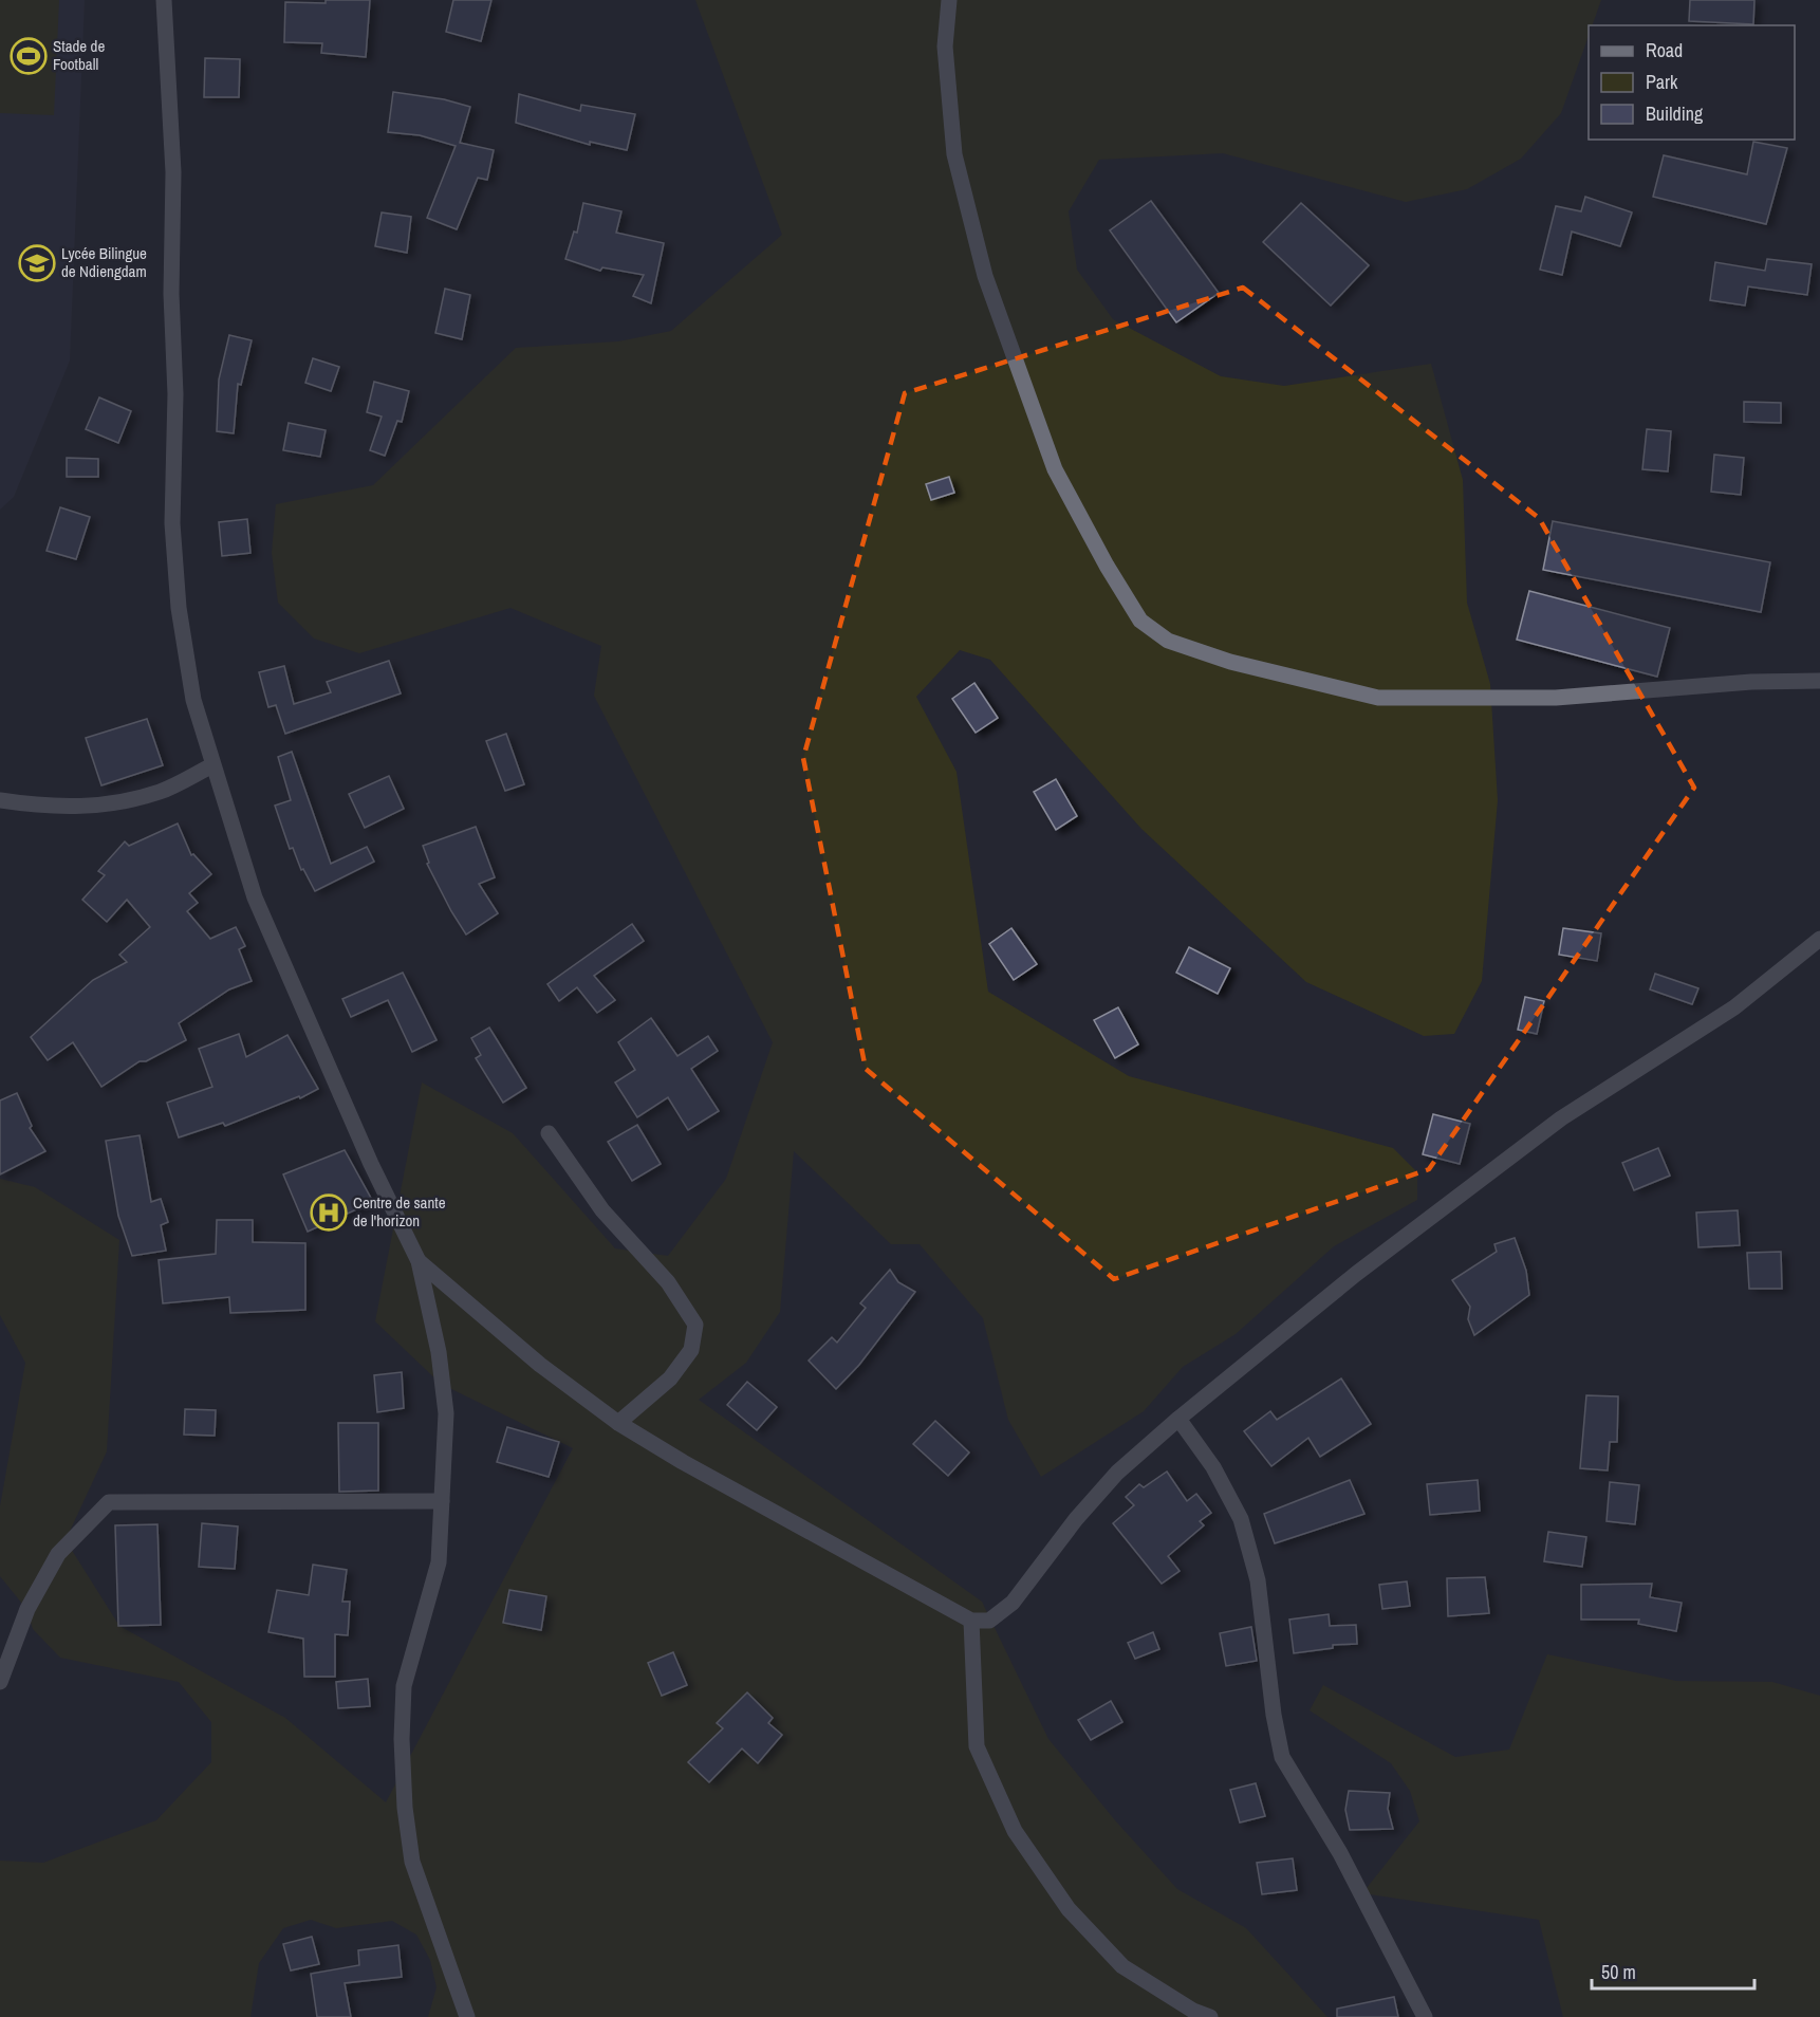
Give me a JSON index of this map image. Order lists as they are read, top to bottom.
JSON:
{
  "places": {
    "sports": ["Stade de Football"],
    "school or university": ["Lycée Bilingue de Ndiengdam"],
    "hospital": ["Centre de sante de l'horizon"]
  },
  "legend": ["Road", "Park", "Building"],
  "scale_bar": "50 m"
}
